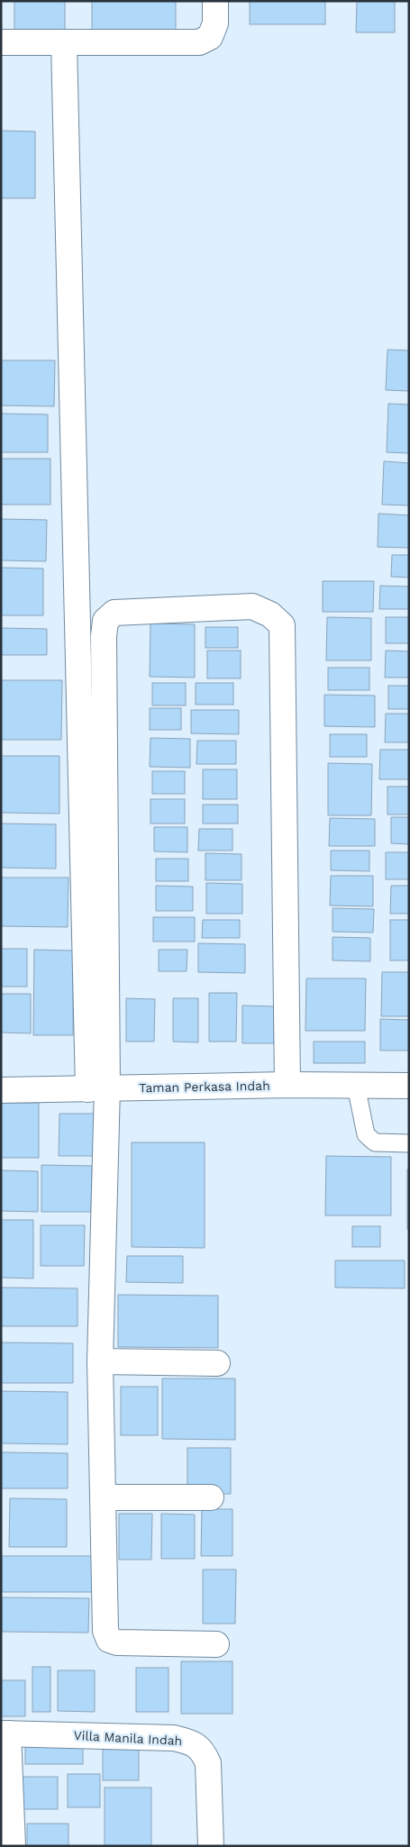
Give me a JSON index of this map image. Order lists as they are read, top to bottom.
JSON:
{
  "streets": {
    "street": ["Taman Perkasa Indah", "Villa Manila Indah"]
  }
}
